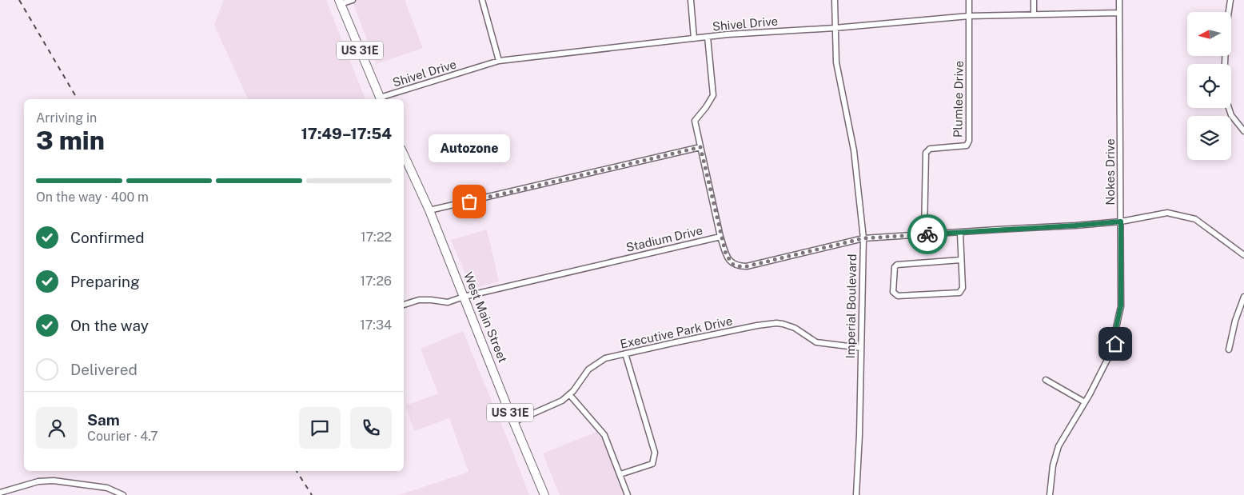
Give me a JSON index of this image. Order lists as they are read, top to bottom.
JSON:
{
  "streets": {
    "main road": ["US 31E", "West Main Street"],
    "street": [
      "Shivel Drive",
      "Plumlee Drive",
      "Nokes Drive",
      "Stadium Drive",
      "Imperial Boulevard",
      "Executive Park Drive"
    ]
  },
  "crossings": [
    ["Shivel Drive", "US 31E"],
    ["Shivel Drive", "Plumlee Drive"],
    ["Shivel Drive", "Nokes Drive"],
    ["Shivel Drive", "Imperial Boulevard"],
    ["Plumlee Drive", "Stadium Drive"],
    ["Nokes Drive", "Stadium Drive"],
    ["Stadium Drive", "Imperial Boulevard"],
    ["Stadium Drive", "West Main Street"],
    ["Imperial Boulevard", "Executive Park Drive"],
    ["West Main Street", "Executive Park Drive"]
  ],
  "places": ["Autozone"],
  "north": "left",
  "page": {
    "heading": ["3 min", "Arriving in", "17:49–17:54"],
    "panel": ["Sam", "Courier · 4.7"],
    "bubble": "Autozone",
    "bar": "On the way · 400 m",
    "list": [
      ["Confirmed", "17:22"],
      ["Preparing", "17:26"],
      ["On the way", "17:34"],
      "Delivered"
    ]
  }
}
